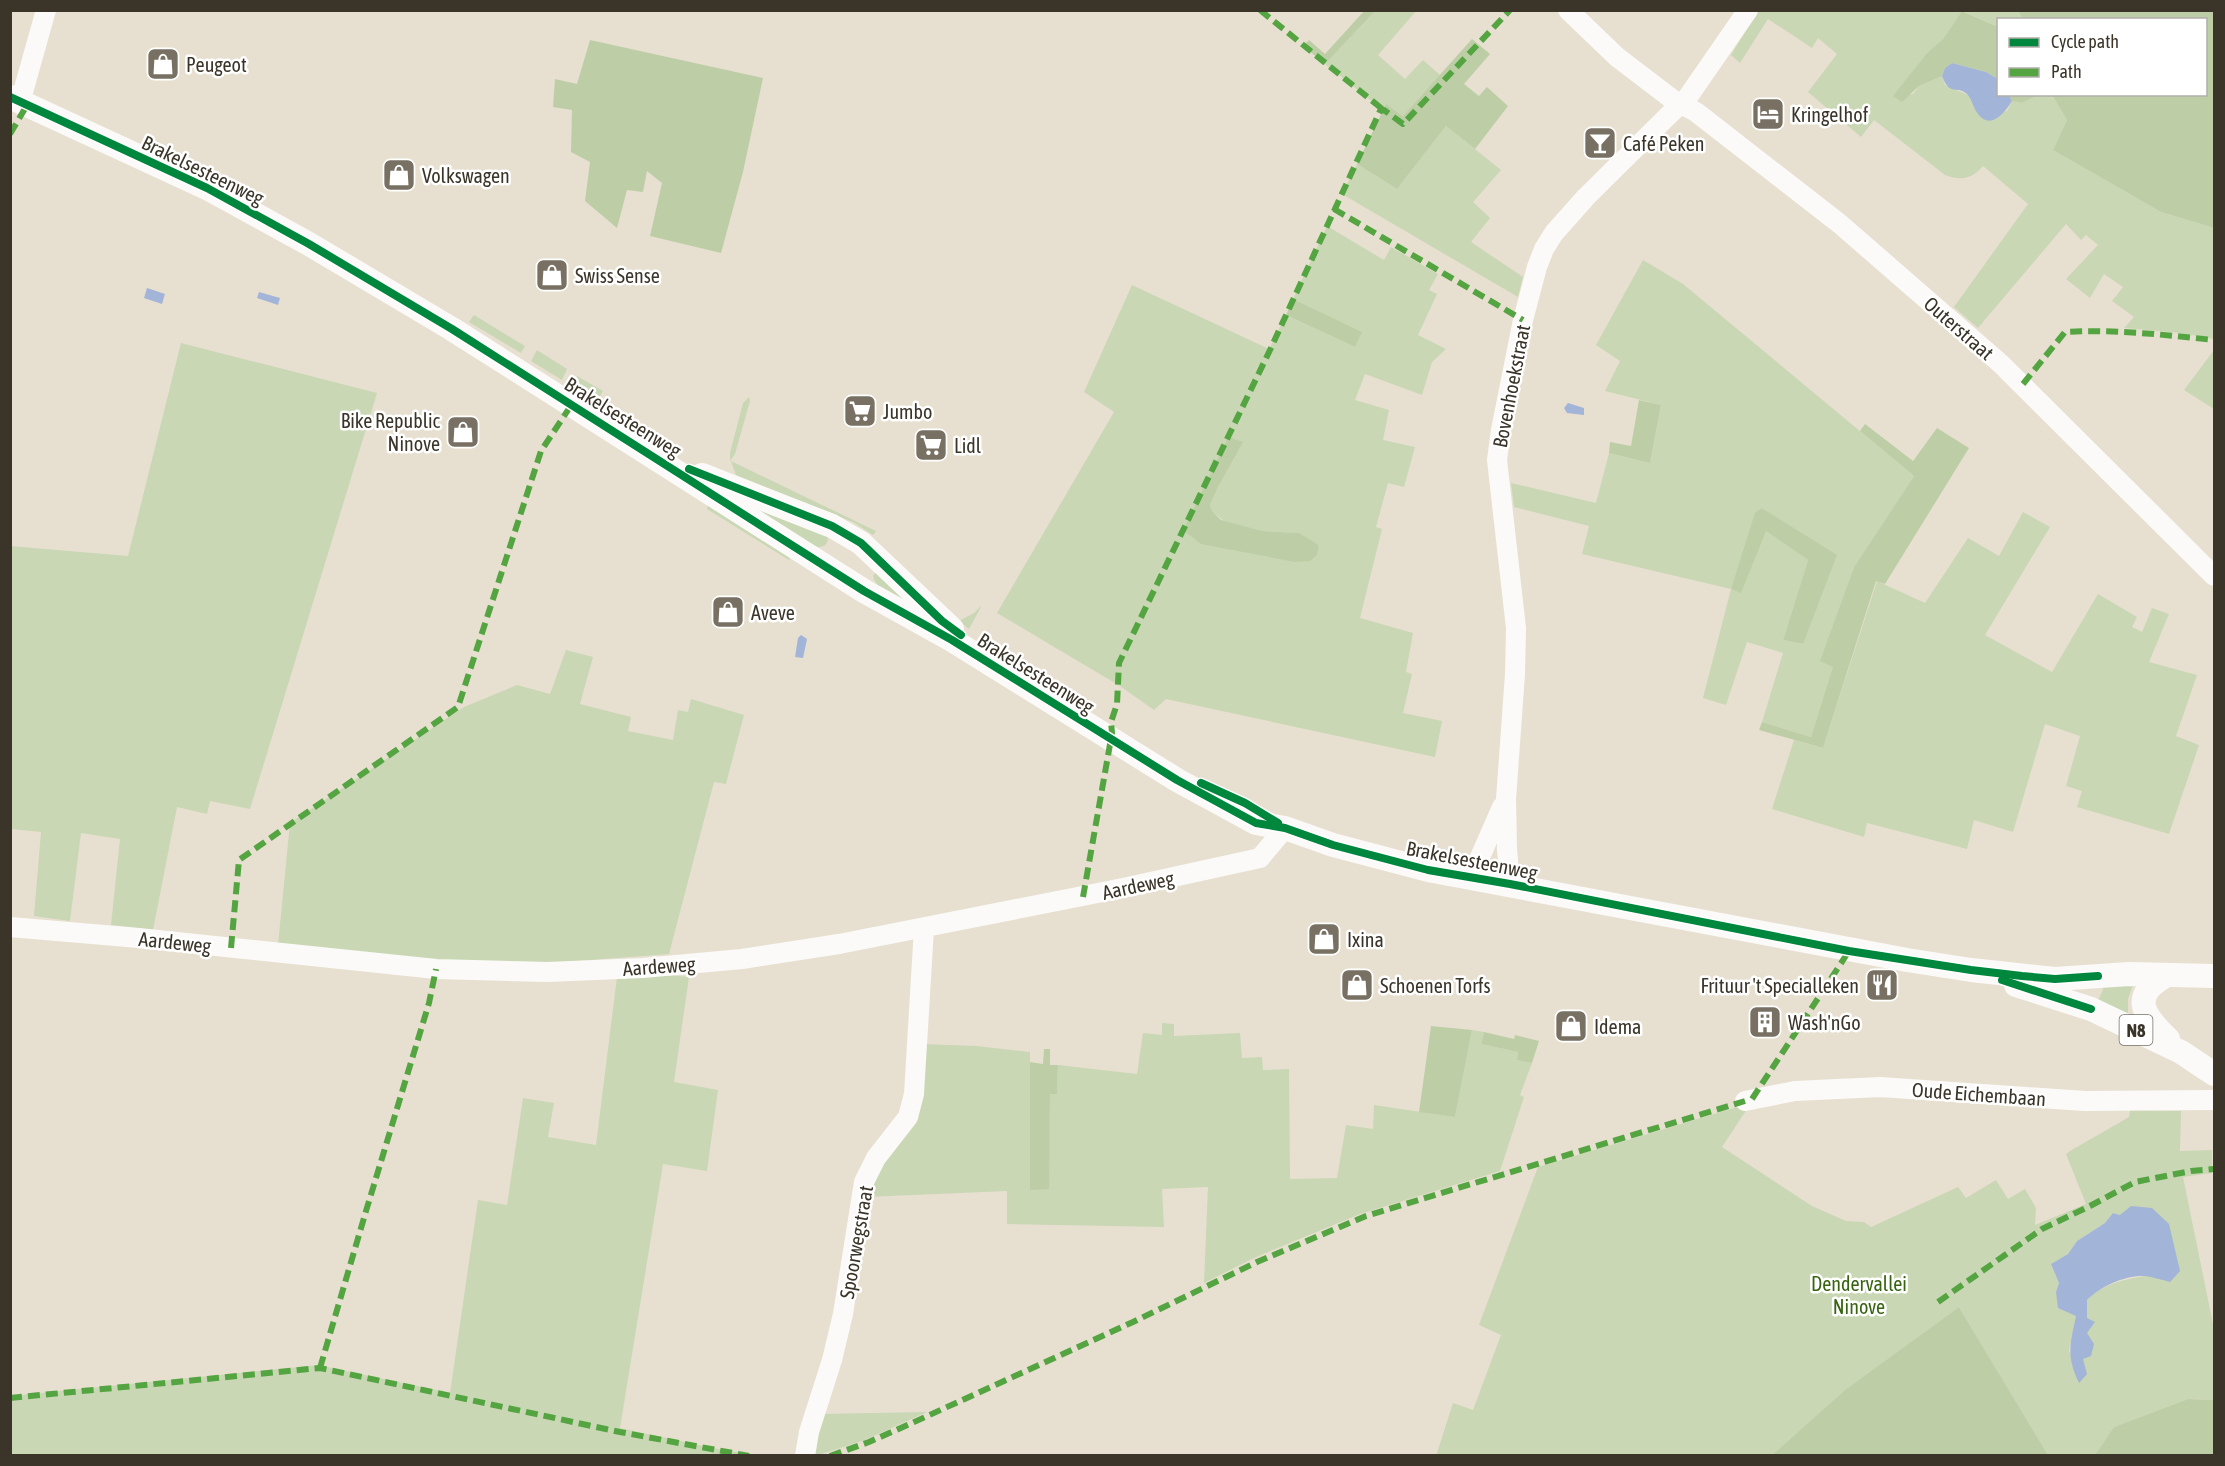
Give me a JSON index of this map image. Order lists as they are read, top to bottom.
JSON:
{
  "streets": {
    "main road": ["Brakelsesteenweg", "N8"],
    "street": [
      "Outerstraat",
      "Bovenhoekstraat",
      "Aardeweg",
      "Oude Eichembaan",
      "Spoorwegstraat"
    ]
  },
  "crossings": [
    ["Brakelsesteenweg", "Bovenhoekstraat"],
    ["Brakelsesteenweg", "Aardeweg"],
    ["Brakelsesteenweg", "N8"],
    ["Outerstraat", "Bovenhoekstraat"],
    ["Aardeweg", "Spoorwegstraat"]
  ],
  "parks": ["Dendervallei Ninove"],
  "places": {
    "shop": [
      "Peugeot",
      "Volkswagen",
      "Swiss Sense",
      "Bike Republic Ninove",
      "Aveve",
      "Ixina",
      "Schoenen Torfs",
      "Idema"
    ],
    "hotel": ["Kringelhof"],
    "bar": ["Café Peken"],
    "supermarket": ["Jumbo", "Lidl"],
    "restaurant": ["Frituur 't Specialleken"],
    "building": ["Wash'nGo"]
  },
  "legend": ["Cycle path", "Path"]
}
